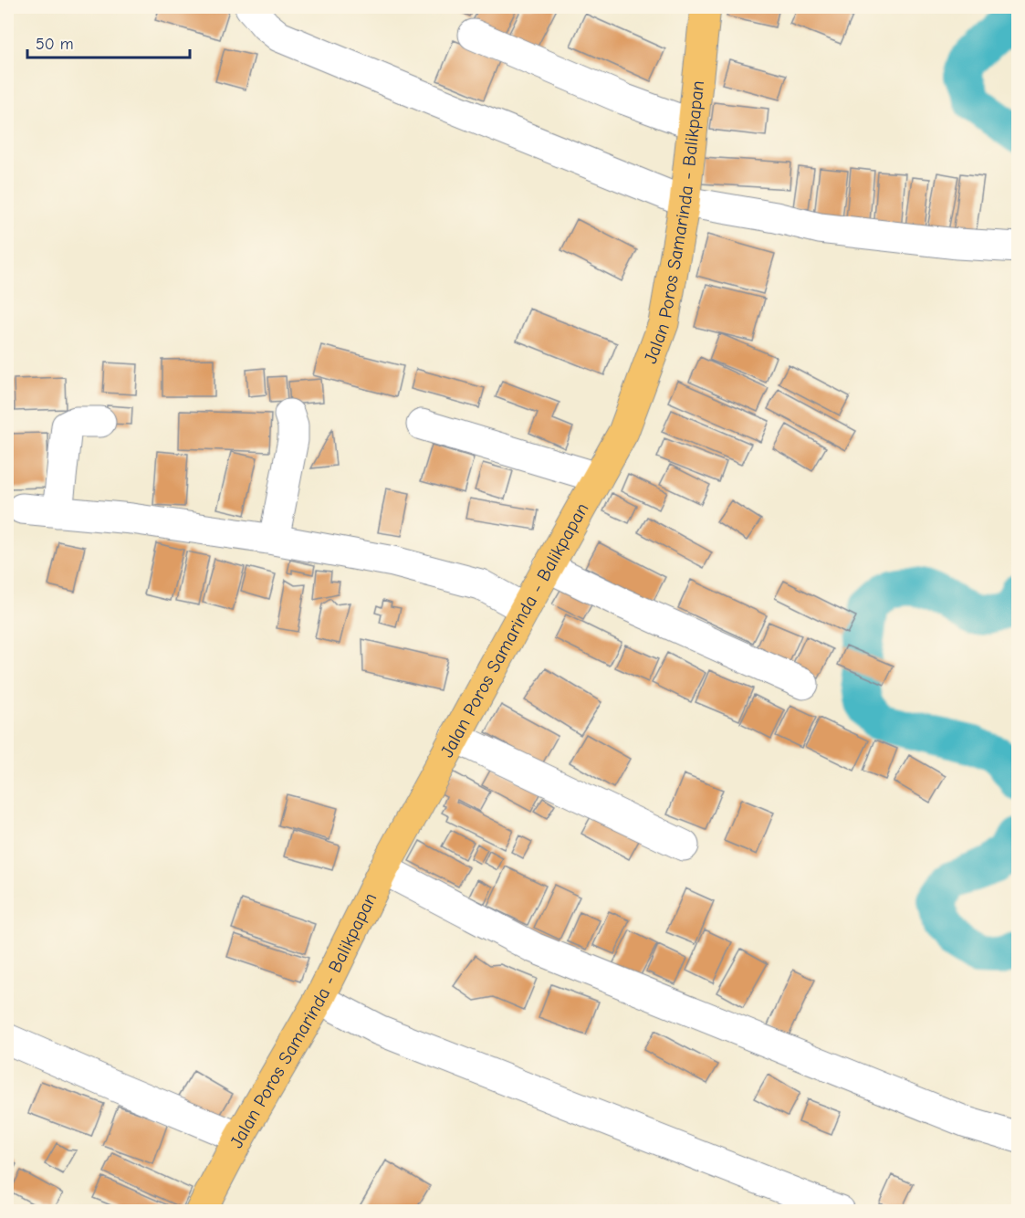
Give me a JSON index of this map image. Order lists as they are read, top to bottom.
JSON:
{
  "streets": {
    "highway": ["Jalan Poros Samarinda - Balikpapan"]
  },
  "scale_bar": "50 m"
}
